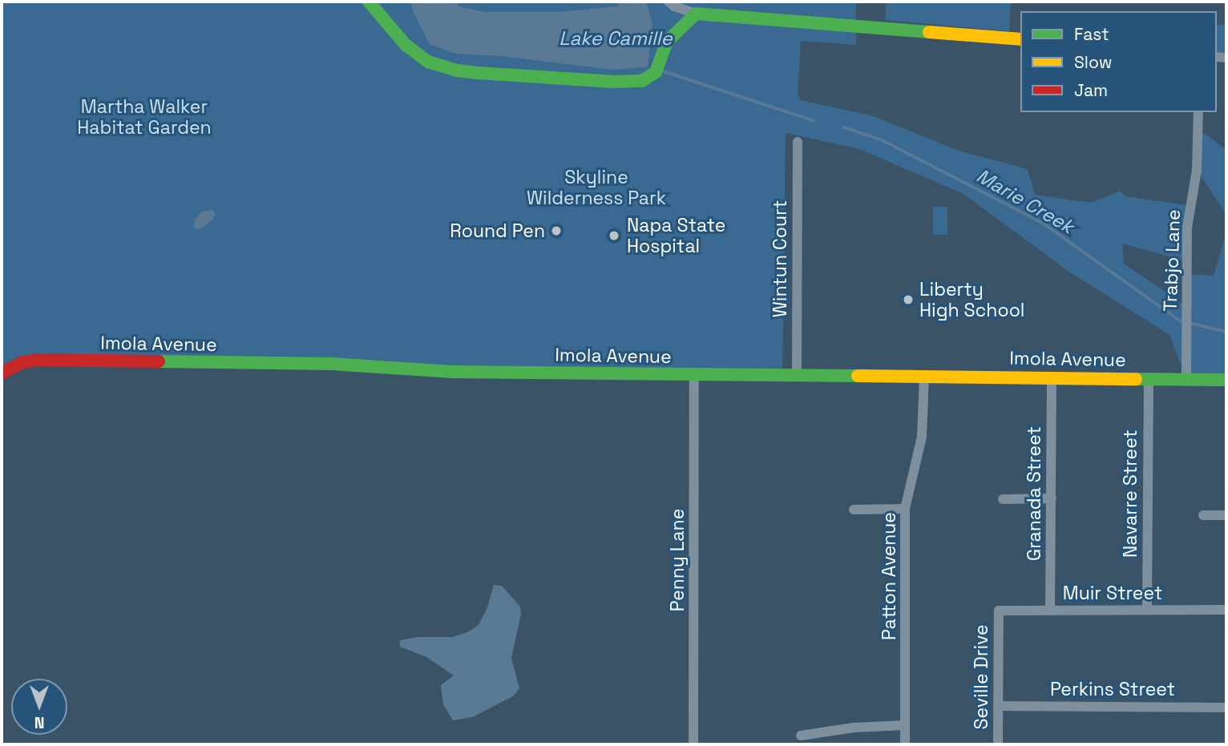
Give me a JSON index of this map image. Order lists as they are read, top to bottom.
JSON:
{
  "streets": {
    "street": [
      "Wintun Court",
      "Trabjo Lane",
      "Imola Avenue",
      "Granada Street",
      "Navarre Street",
      "Penny Lane",
      "Patton Avenue",
      "Muir Street",
      "Seville Drive",
      "Perkins Street"
    ]
  },
  "crossings": [
    ["Wintun Court", "Imola Avenue"],
    ["Trabjo Lane", "Imola Avenue"],
    ["Imola Avenue", "Granada Street"],
    ["Imola Avenue", "Navarre Street"],
    ["Imola Avenue", "Penny Lane"],
    ["Imola Avenue", "Patton Avenue"],
    ["Granada Street", "Muir Street"],
    ["Navarre Street", "Muir Street"],
    ["Muir Street", "Seville Drive"],
    ["Seville Drive", "Perkins Street"]
  ],
  "water": ["Lake Camille", "Marie Creek"],
  "parks": ["Martha Walker Habitat Garden", "Skyline Wilderness Park"],
  "places": ["Round Pen", "Napa State Hospital", "Liberty High School"],
  "legend": ["Fast", "Slow", "Jam"],
  "north": "bottom"
}
